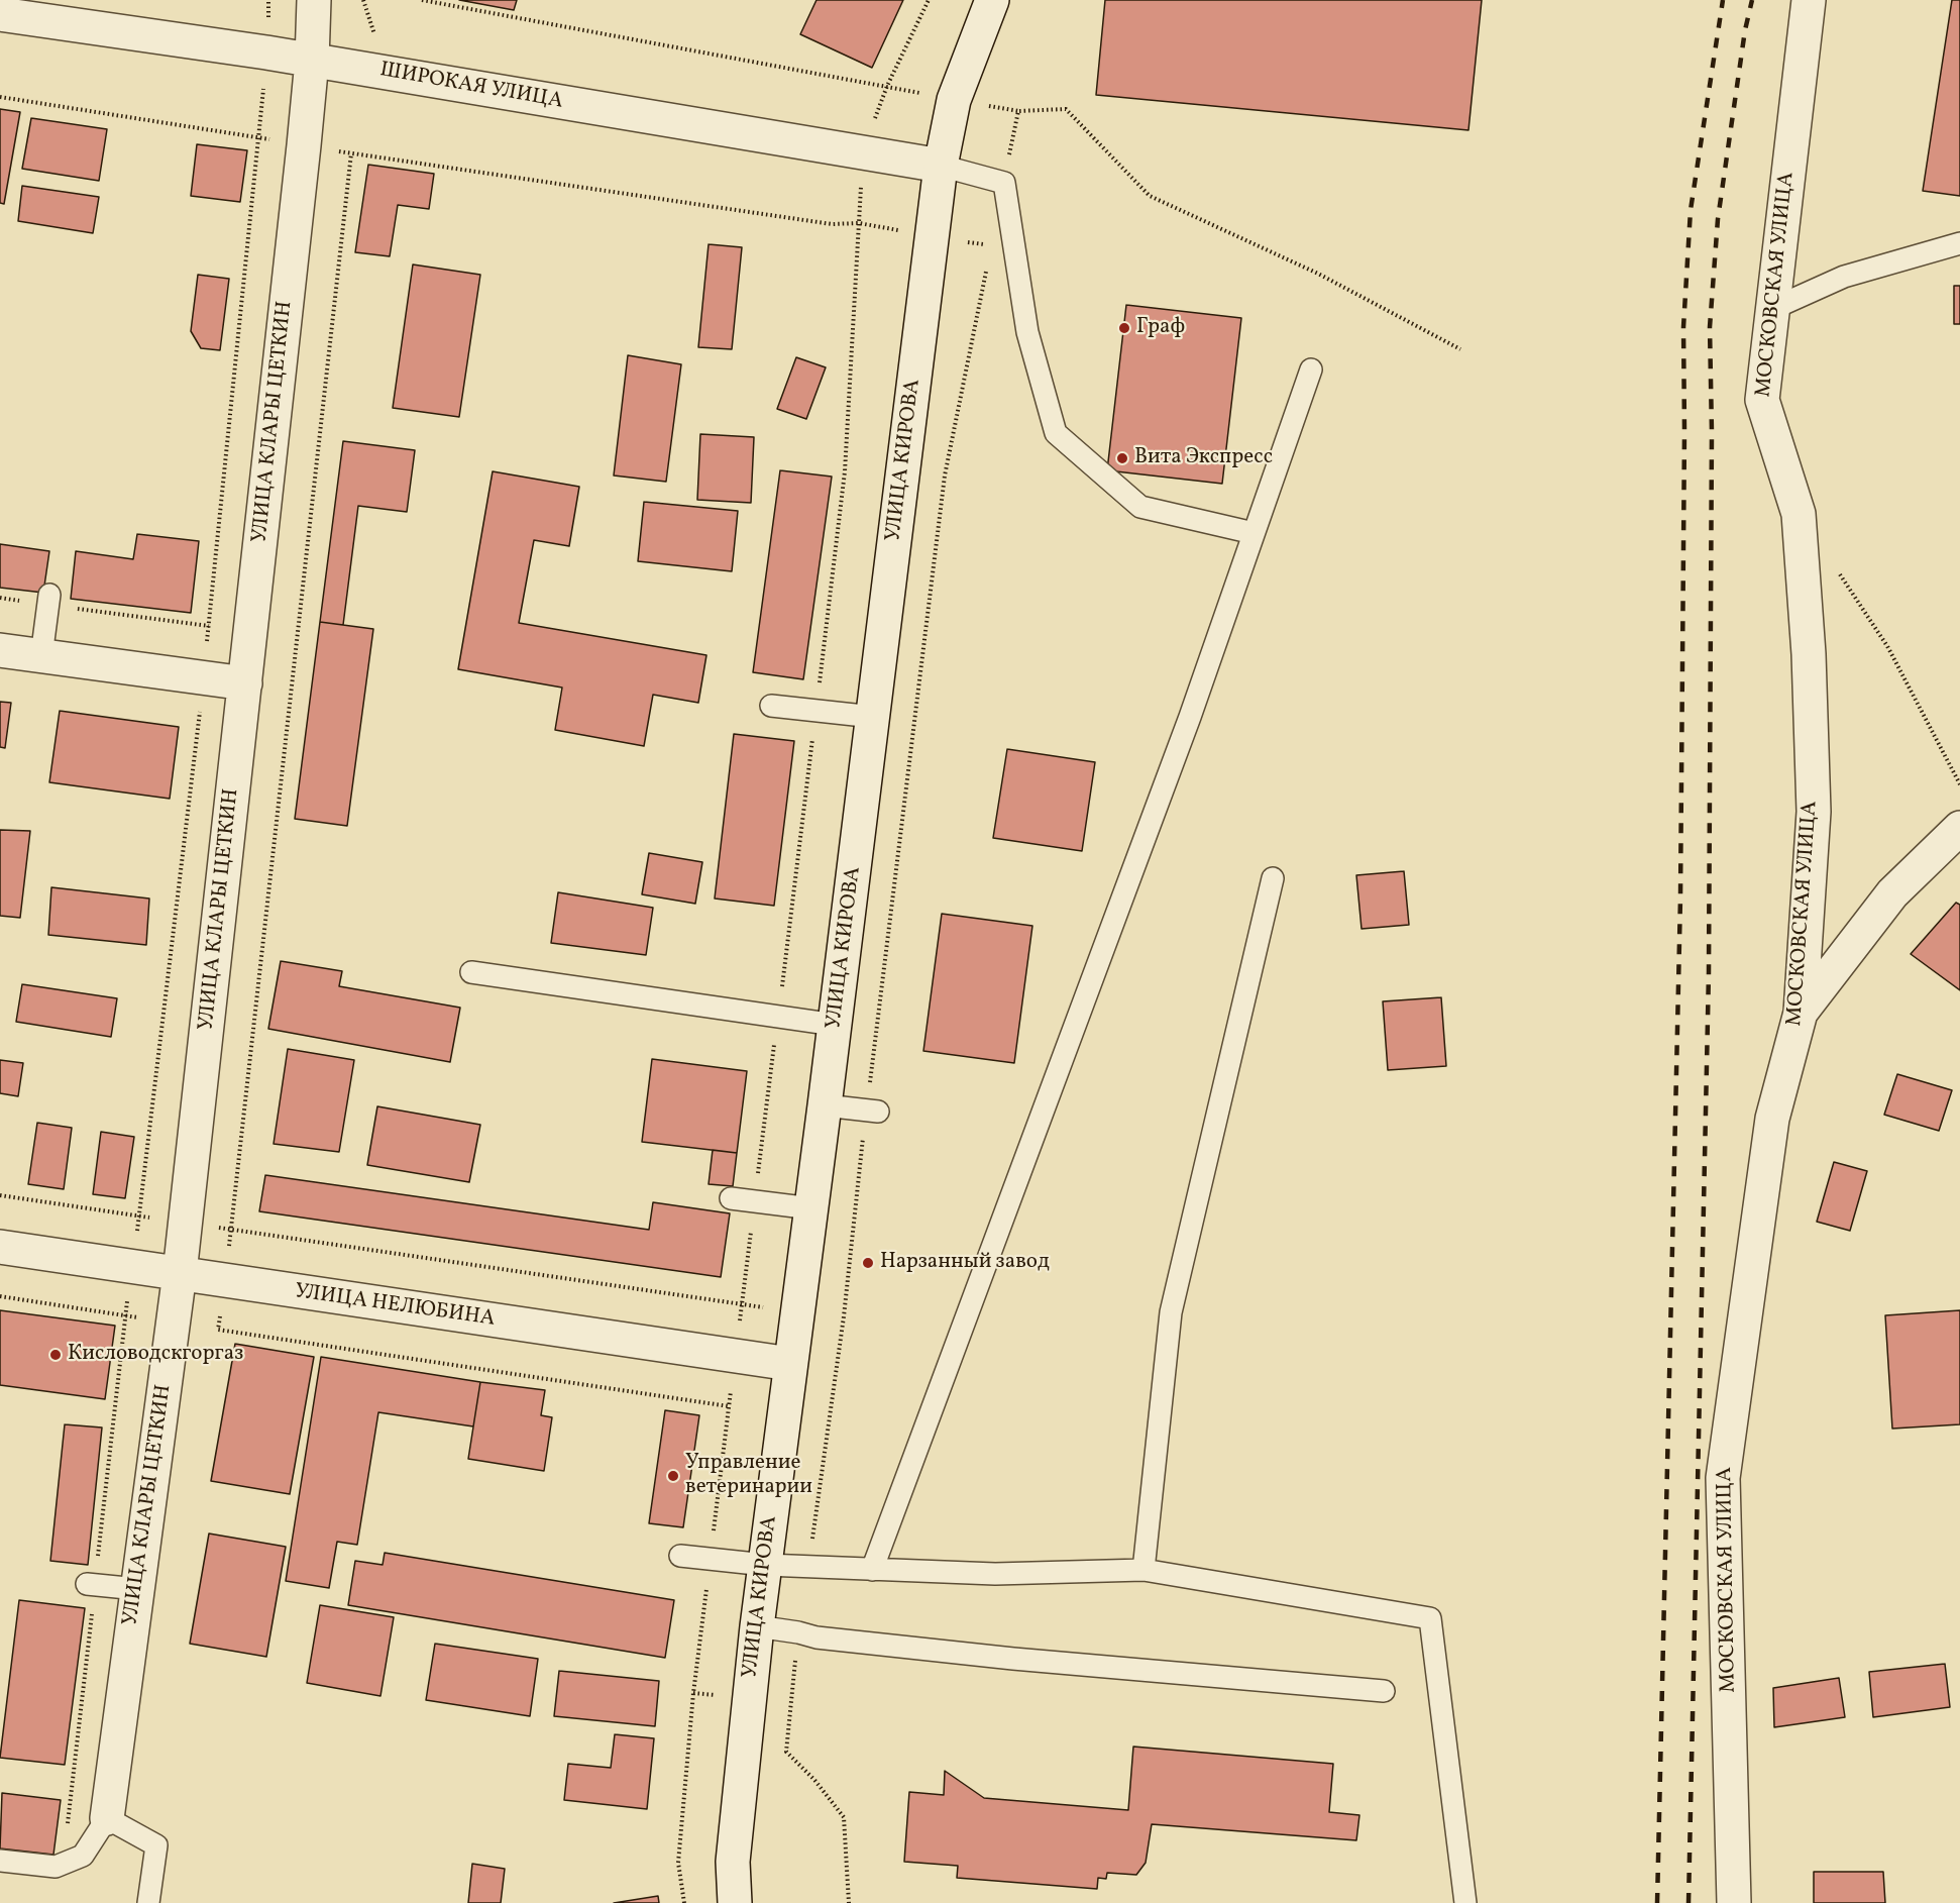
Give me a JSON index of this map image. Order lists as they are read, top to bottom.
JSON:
{
  "streets": {
    "street": [
      "ШИРОКАЯ УЛИЦА",
      "МОСКОВСКАЯ УЛИЦА",
      "УЛИЦА КЛАРЫ ЦЕТКИН",
      "УЛИЦА КИРОВА",
      "УЛИЦА НЕЛЮБИНА"
    ]
  },
  "crossings": [
    ["ШИРОКАЯ УЛИЦА", "УЛИЦА КЛАРЫ ЦЕТКИН"],
    ["ШИРОКАЯ УЛИЦА", "УЛИЦА КИРОВА"],
    ["УЛИЦА КЛАРЫ ЦЕТКИН", "УЛИЦА НЕЛЮБИНА"],
    ["УЛИЦА КИРОВА", "УЛИЦА НЕЛЮБИНА"]
  ],
  "places": [
    "Граф",
    "Вита Экспресс",
    "Нарзанный завод",
    "Кисловодскгоргаз",
    "Управление ветеринарии"
  ]
}
